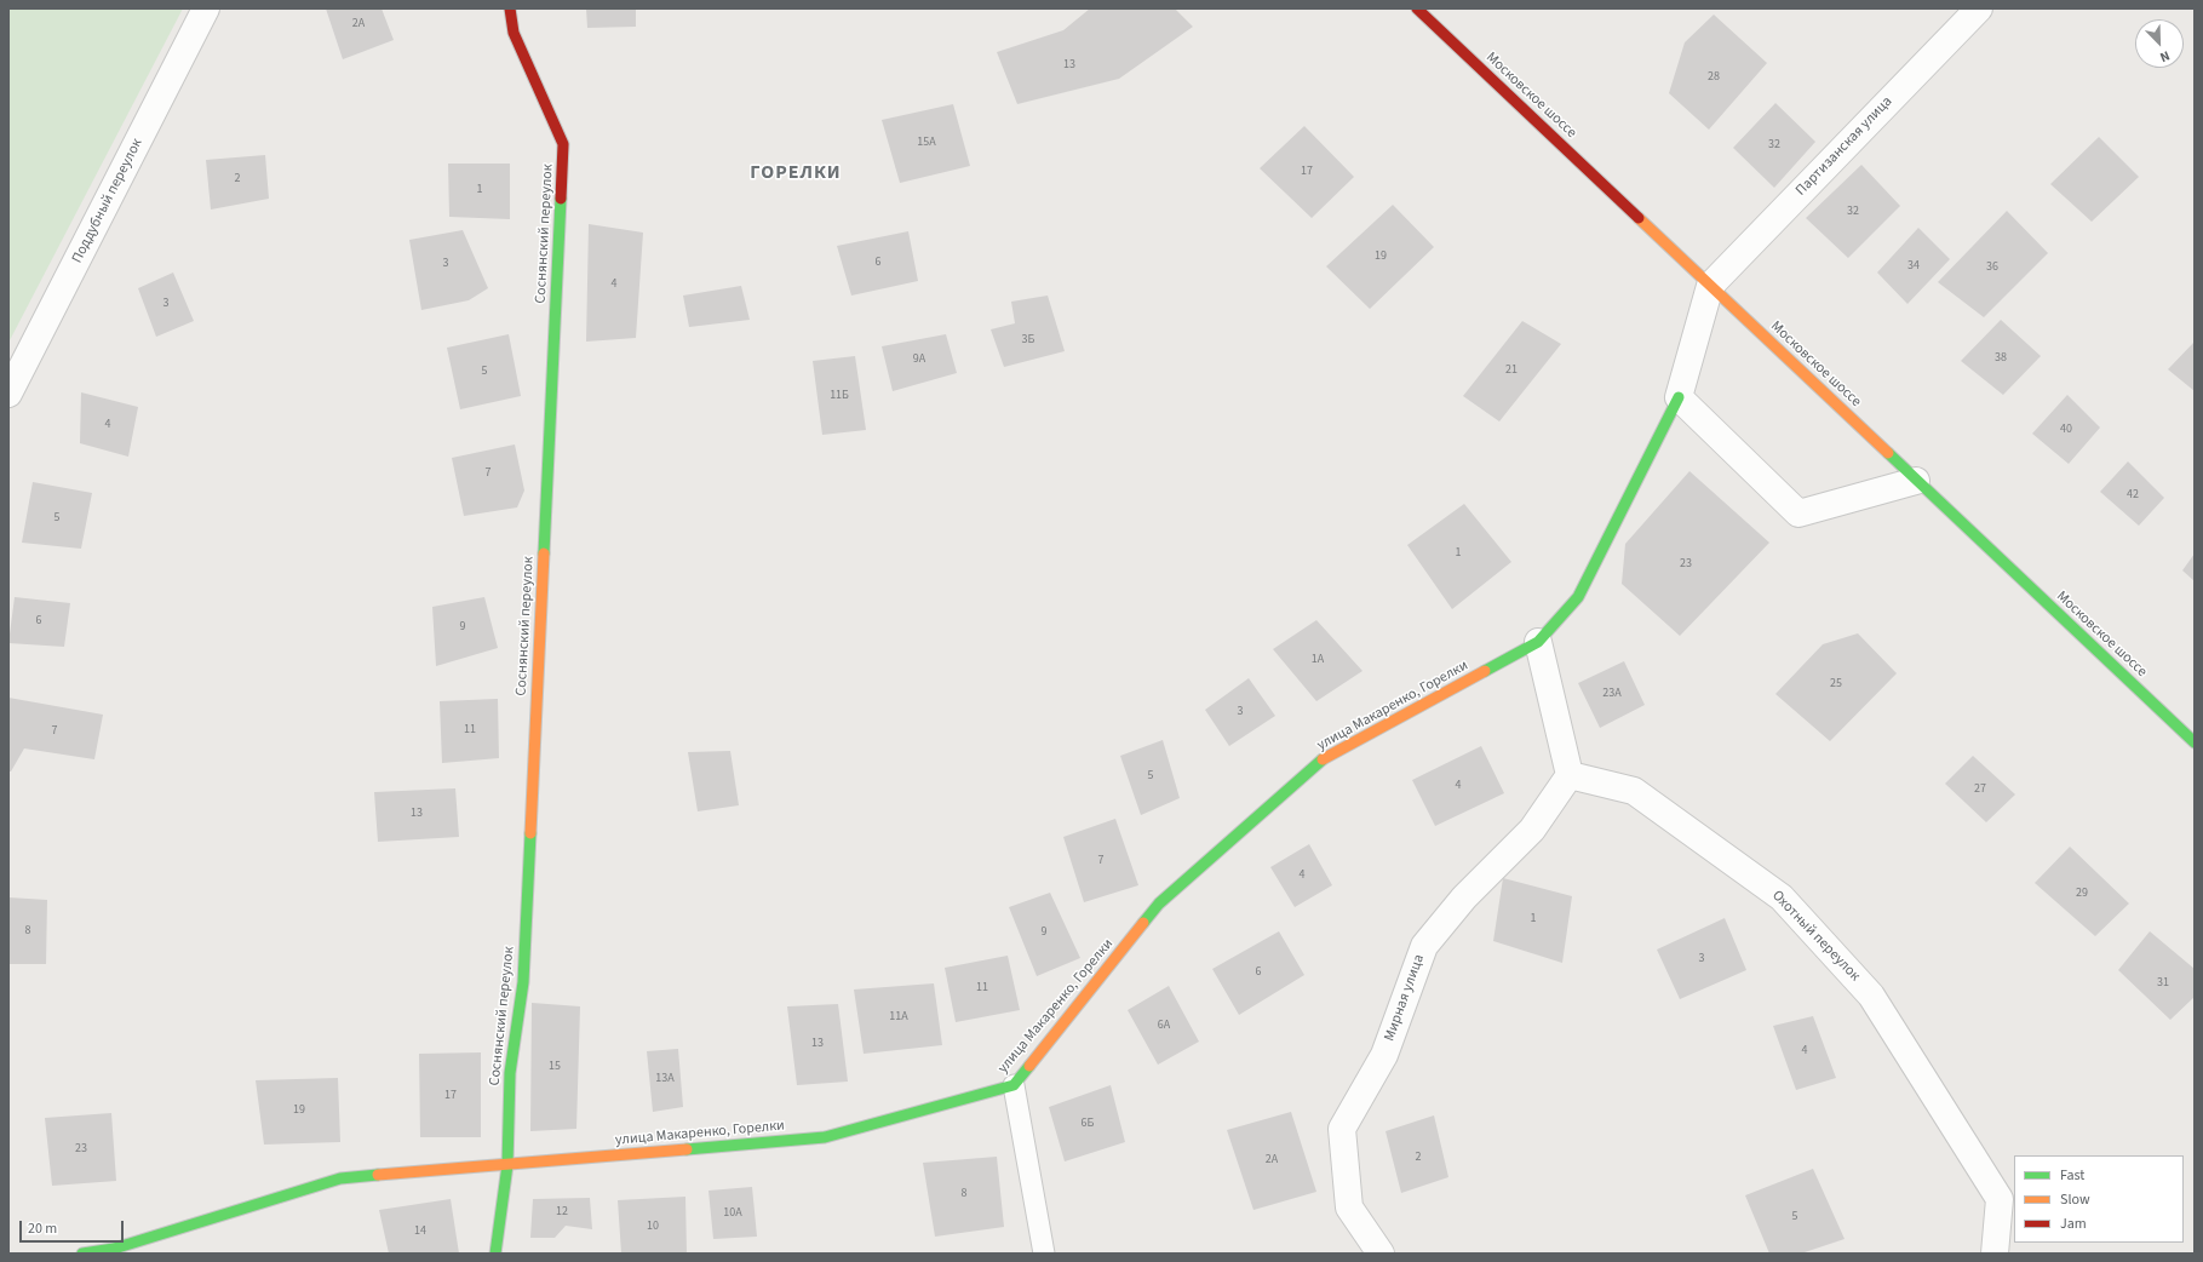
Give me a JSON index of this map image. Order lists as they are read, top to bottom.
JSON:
{
  "streets": {
    "street": [
      "Московское шоссе",
      "Партизанская улица",
      "Поддубный переулок",
      "Соснянский переулок",
      "улица Макаренко, Горелки",
      "Охотный переулок",
      "Мирная улица"
    ]
  },
  "crossings": [
    ["Московское шоссе", "Партизанская улица"],
    ["Соснянский переулок", "улица Макаренко, Горелки"],
    ["Охотный переулок", "Мирная улица"]
  ],
  "districts": ["ГОРЕЛКИ"],
  "house_numbers": [
    "2А",
    "13",
    "28",
    "15А",
    "32",
    "17",
    "2",
    "1",
    "32",
    "19",
    "6",
    "3",
    "34",
    "36",
    "4",
    "3",
    "3Б",
    "38",
    "9А",
    "21",
    "5",
    "11Б",
    "4",
    "40",
    "7",
    "42",
    "5",
    "1",
    "23",
    "6",
    "9",
    "1А",
    "25",
    "23А",
    "3",
    "11",
    "7",
    "5",
    "4",
    "27",
    "13",
    "7",
    "4",
    "29",
    "1",
    "8",
    "9",
    "3",
    "6",
    "31",
    "11",
    "11А",
    "6А",
    "13",
    "4",
    "15",
    "13А",
    "17",
    "19",
    "6Б",
    "23",
    "2",
    "2А",
    "8",
    "12",
    "10А",
    "5",
    "10",
    "14"
  ],
  "legend": ["Fast", "Slow", "Jam"],
  "scale_bar": "20 m",
  "north": "bottom right"
}
